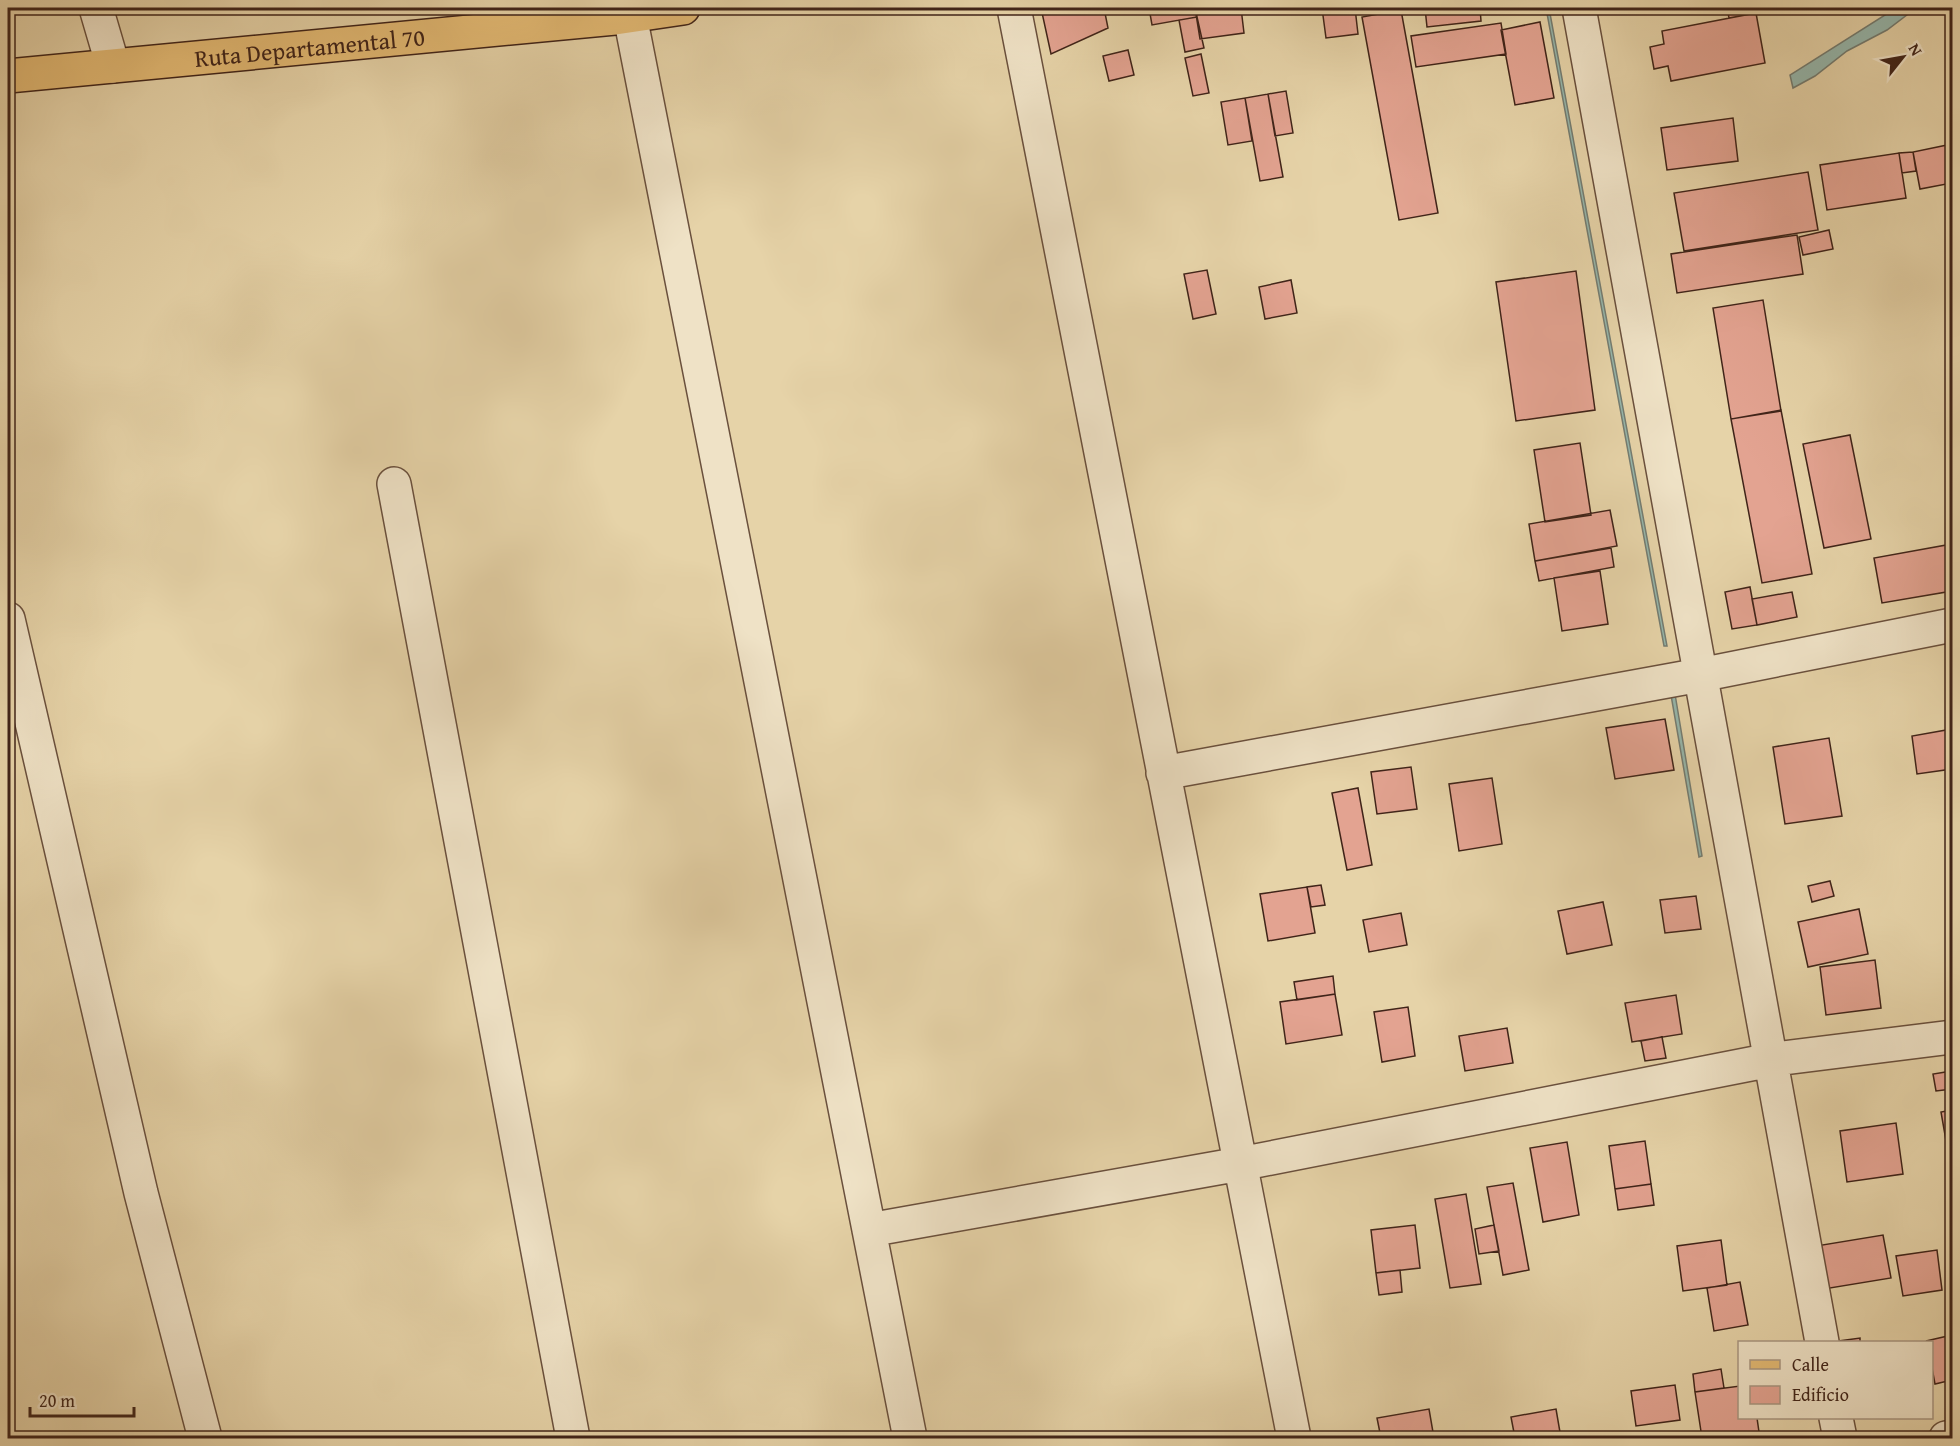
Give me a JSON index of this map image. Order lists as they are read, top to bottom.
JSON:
{
  "streets": {
    "main road": ["Ruta Departamental 70"]
  },
  "legend": ["Calle", "Edificio"],
  "scale_bar": "20 m",
  "north": "top right"
}
